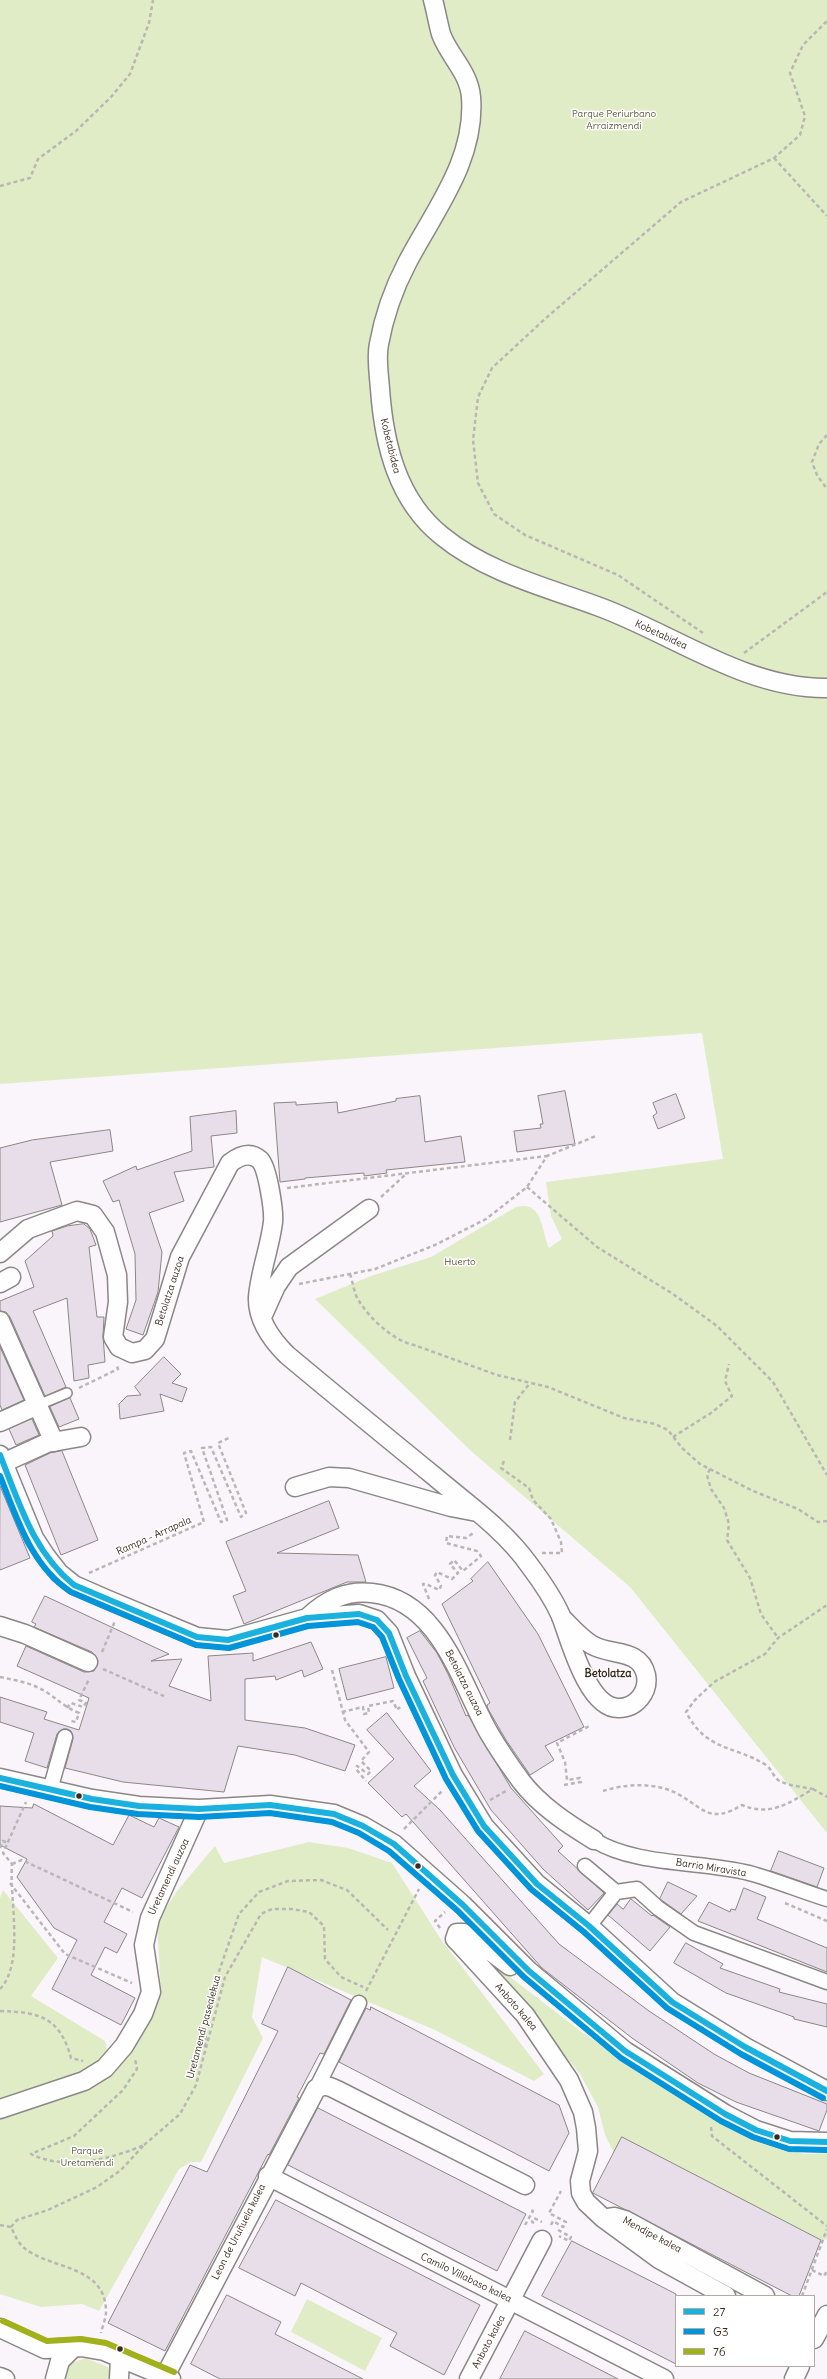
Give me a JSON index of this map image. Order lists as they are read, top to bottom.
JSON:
{
  "streets": {
    "street": [
      "Kobetabidea",
      "Betolatza auzoa",
      "Barrio Miravista",
      "Uretamendi auzoa",
      "Anboto kalea",
      "Leon de Uruñuela kalea",
      "Mendipe kalea",
      "Camilo Villabaso kalea"
    ],
    "path": ["Rampa - Arrapala", "Uretamendi pasealekua"]
  },
  "crossings": [
    ["Betolatza auzoa", "Barrio Miravista"],
    ["Anboto kalea", "Mendipe kalea"],
    ["Anboto kalea", "Camilo Villabaso kalea"],
    ["Leon de Uruñuela kalea", "Camilo Villabaso kalea"]
  ],
  "districts": ["Betolatza"],
  "parks": ["Parque Periurbano Arraizmendi", "Huerto", "Parque Uretamendi"],
  "lines": ["transit line 27", "transit line G3", "transit line 76"],
  "legend": ["27", "G3", "76"]
}
